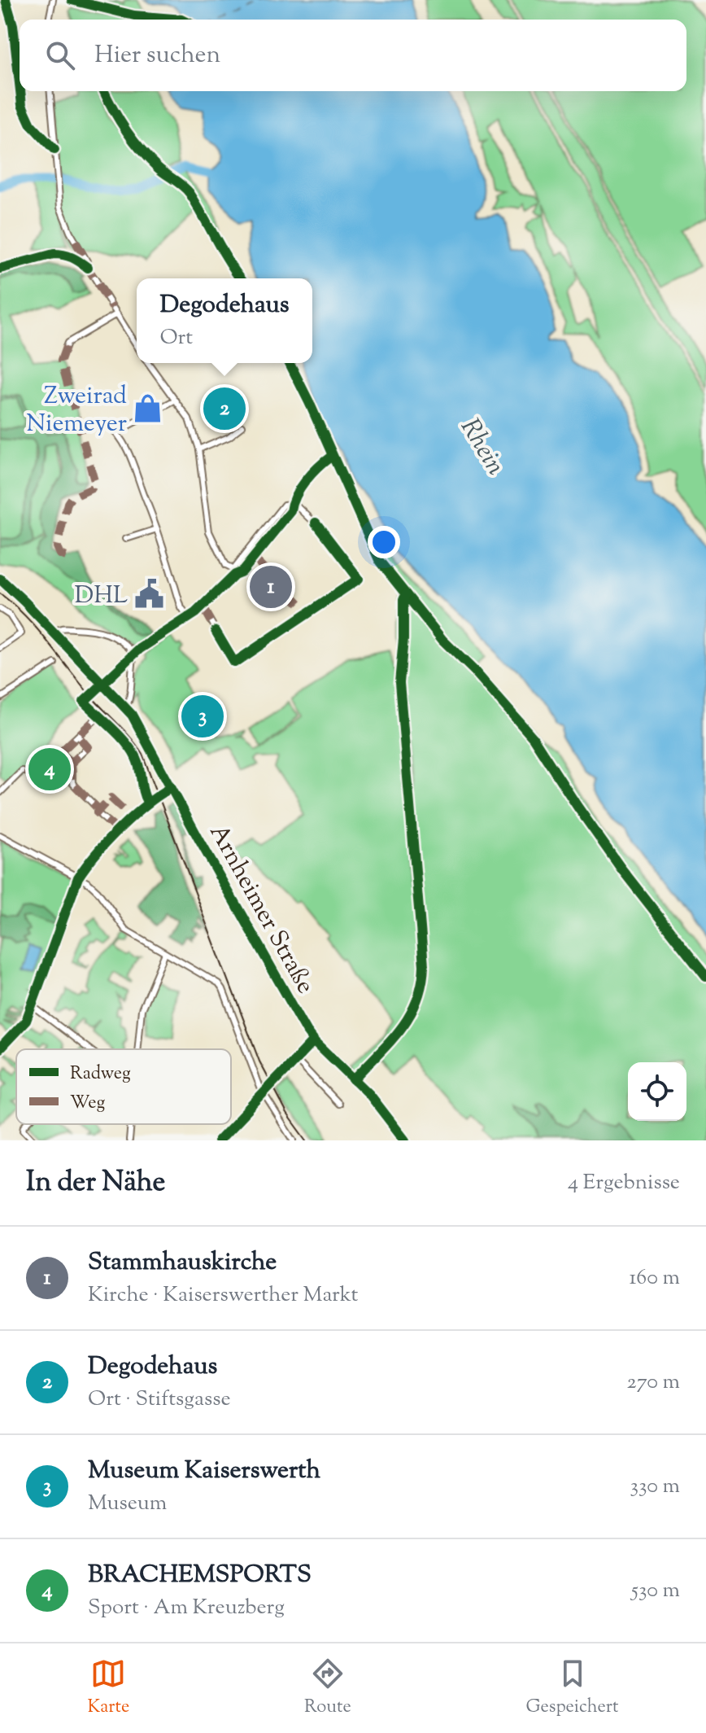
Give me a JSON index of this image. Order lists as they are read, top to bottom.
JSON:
{
  "streets": {
    "main road": ["Arnheimer Straße"]
  },
  "water": ["Rhein"],
  "places": {
    "shop": ["Zweirad Niemeyer"],
    "public building": ["DHL"]
  },
  "legend": ["Radweg", "Weg"],
  "page": {
    "search": "Hier suchen",
    "popup": ["Degodehaus", "Ort"],
    "pins": [
      "2",
      "1",
      "3",
      "4"
    ],
    "heading": ["In der Nähe", "4 Ergebnisse"],
    "list": [
      {
        "mark": "1",
        "name": "Stammhauskirche",
        "note": "Kirche · Kaiserswerther Markt",
        "value": "160 m"
      },
      {
        "mark": "2",
        "name": "Degodehaus",
        "note": "Ort · Stiftsgasse",
        "value": "270 m"
      },
      {
        "mark": "3",
        "name": "Museum Kaiserswerth",
        "note": "Museum",
        "value": "330 m"
      },
      {
        "mark": "4",
        "name": "BRACHEMSPORTS",
        "note": "Sport · Am Kreuzberg",
        "value": "530 m"
      }
    ],
    "nav": ["Karte", "Route", "Gespeichert"]
  }
}
